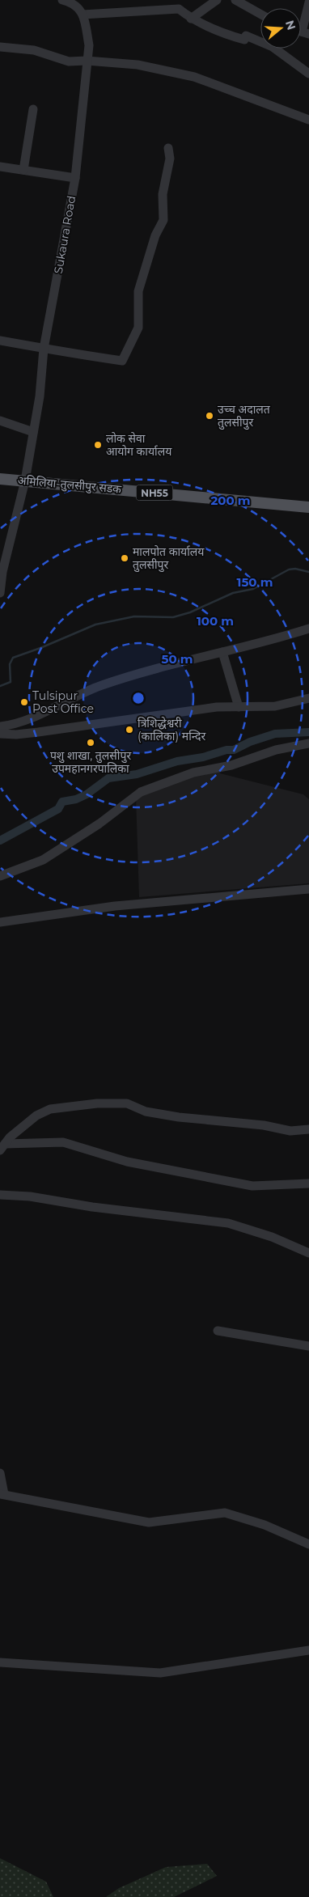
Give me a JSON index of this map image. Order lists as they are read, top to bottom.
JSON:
{
  "streets": {
    "main road": ["अमिलिया-तुलसीपुर सडक", "NH55"],
    "street": ["Sukaura Road"]
  },
  "crossings": [
    ["Sukaura Road", "अमिलिया-तुलसीपुर सडक"]
  ],
  "places": [
    "उच्च अदालत तुलसीपुर",
    "लोक सेवा आयोग कार्यालय",
    "मालपोत कार्यालय तुलसीपुर",
    "Tulsipur Post Office",
    "त्रिशिद्धेश्वरी (कालिका) मन्दिर",
    "पशु शाखा, तुलसीपुर उपमहानगरपालिका"
  ],
  "north": "right",
  "rings": [
    "200 m",
    "150 m",
    "100 m",
    "50 m"
  ]
}
